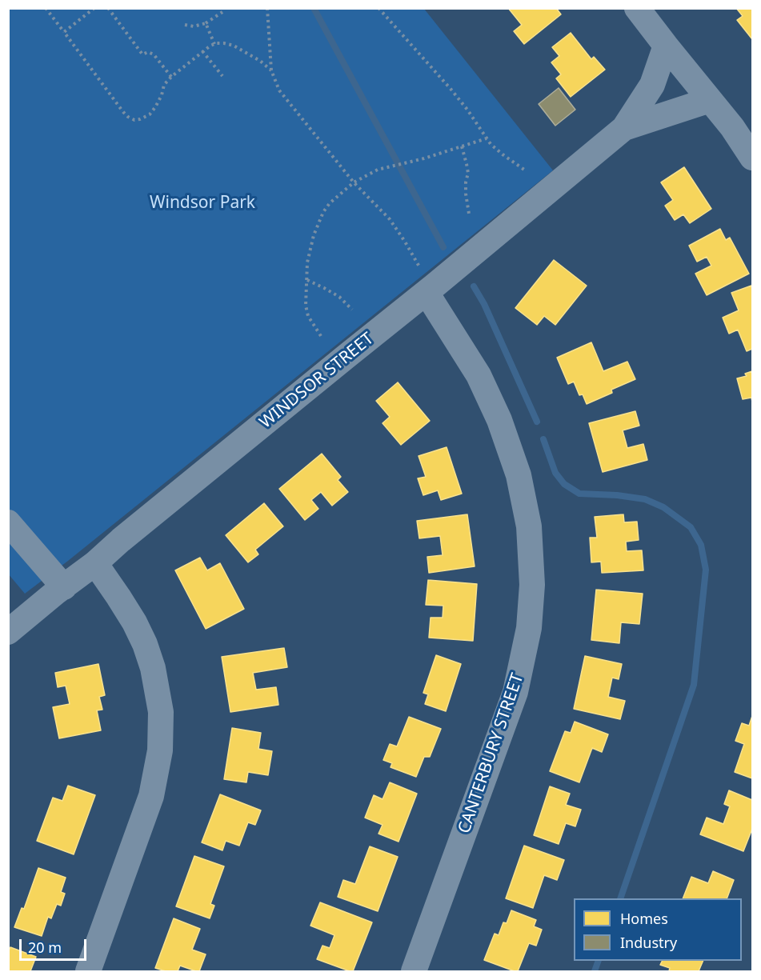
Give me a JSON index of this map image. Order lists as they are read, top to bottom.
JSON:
{
  "streets": {
    "street": ["WINDSOR STREET", "CANTERBURY STREET"]
  },
  "crossings": [
    ["WINDSOR STREET", "CANTERBURY STREET"]
  ],
  "parks": ["Windsor Park"],
  "legend": ["Homes", "Industry"],
  "scale_bar": "20 m"
}
